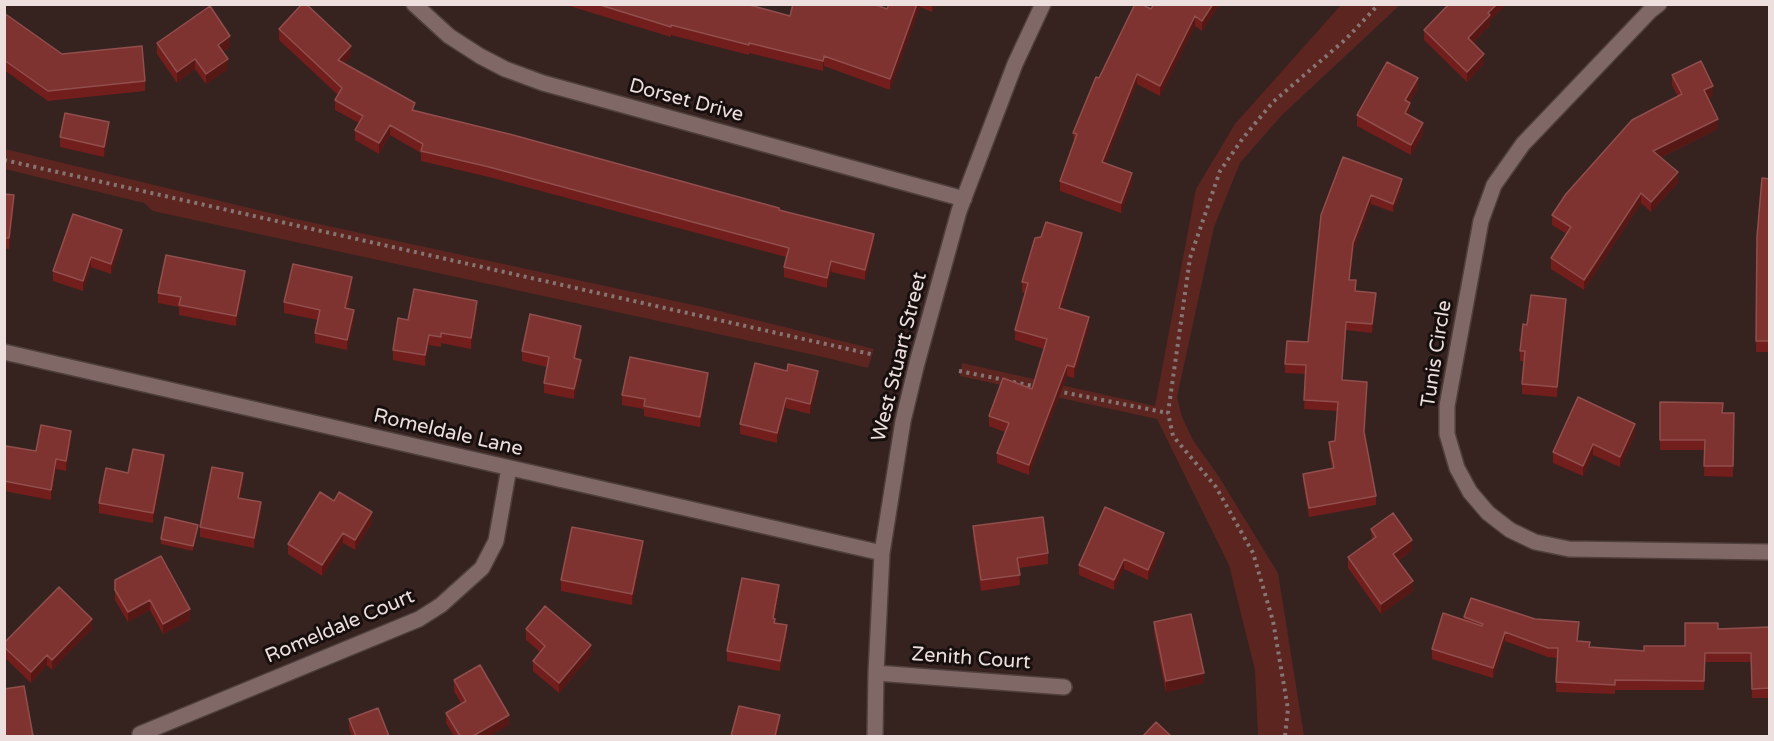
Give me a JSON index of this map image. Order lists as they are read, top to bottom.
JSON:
{
  "streets": {
    "street": [
      "Dorset Drive",
      "Tunis Circle",
      "West Stuart Street",
      "Romeldale Lane",
      "Romeldale Court",
      "Zenith Court"
    ]
  },
  "crossings": [
    ["Dorset Drive", "West Stuart Street"],
    ["West Stuart Street", "Romeldale Lane"],
    ["West Stuart Street", "Zenith Court"],
    ["Romeldale Lane", "Romeldale Court"]
  ]
}
